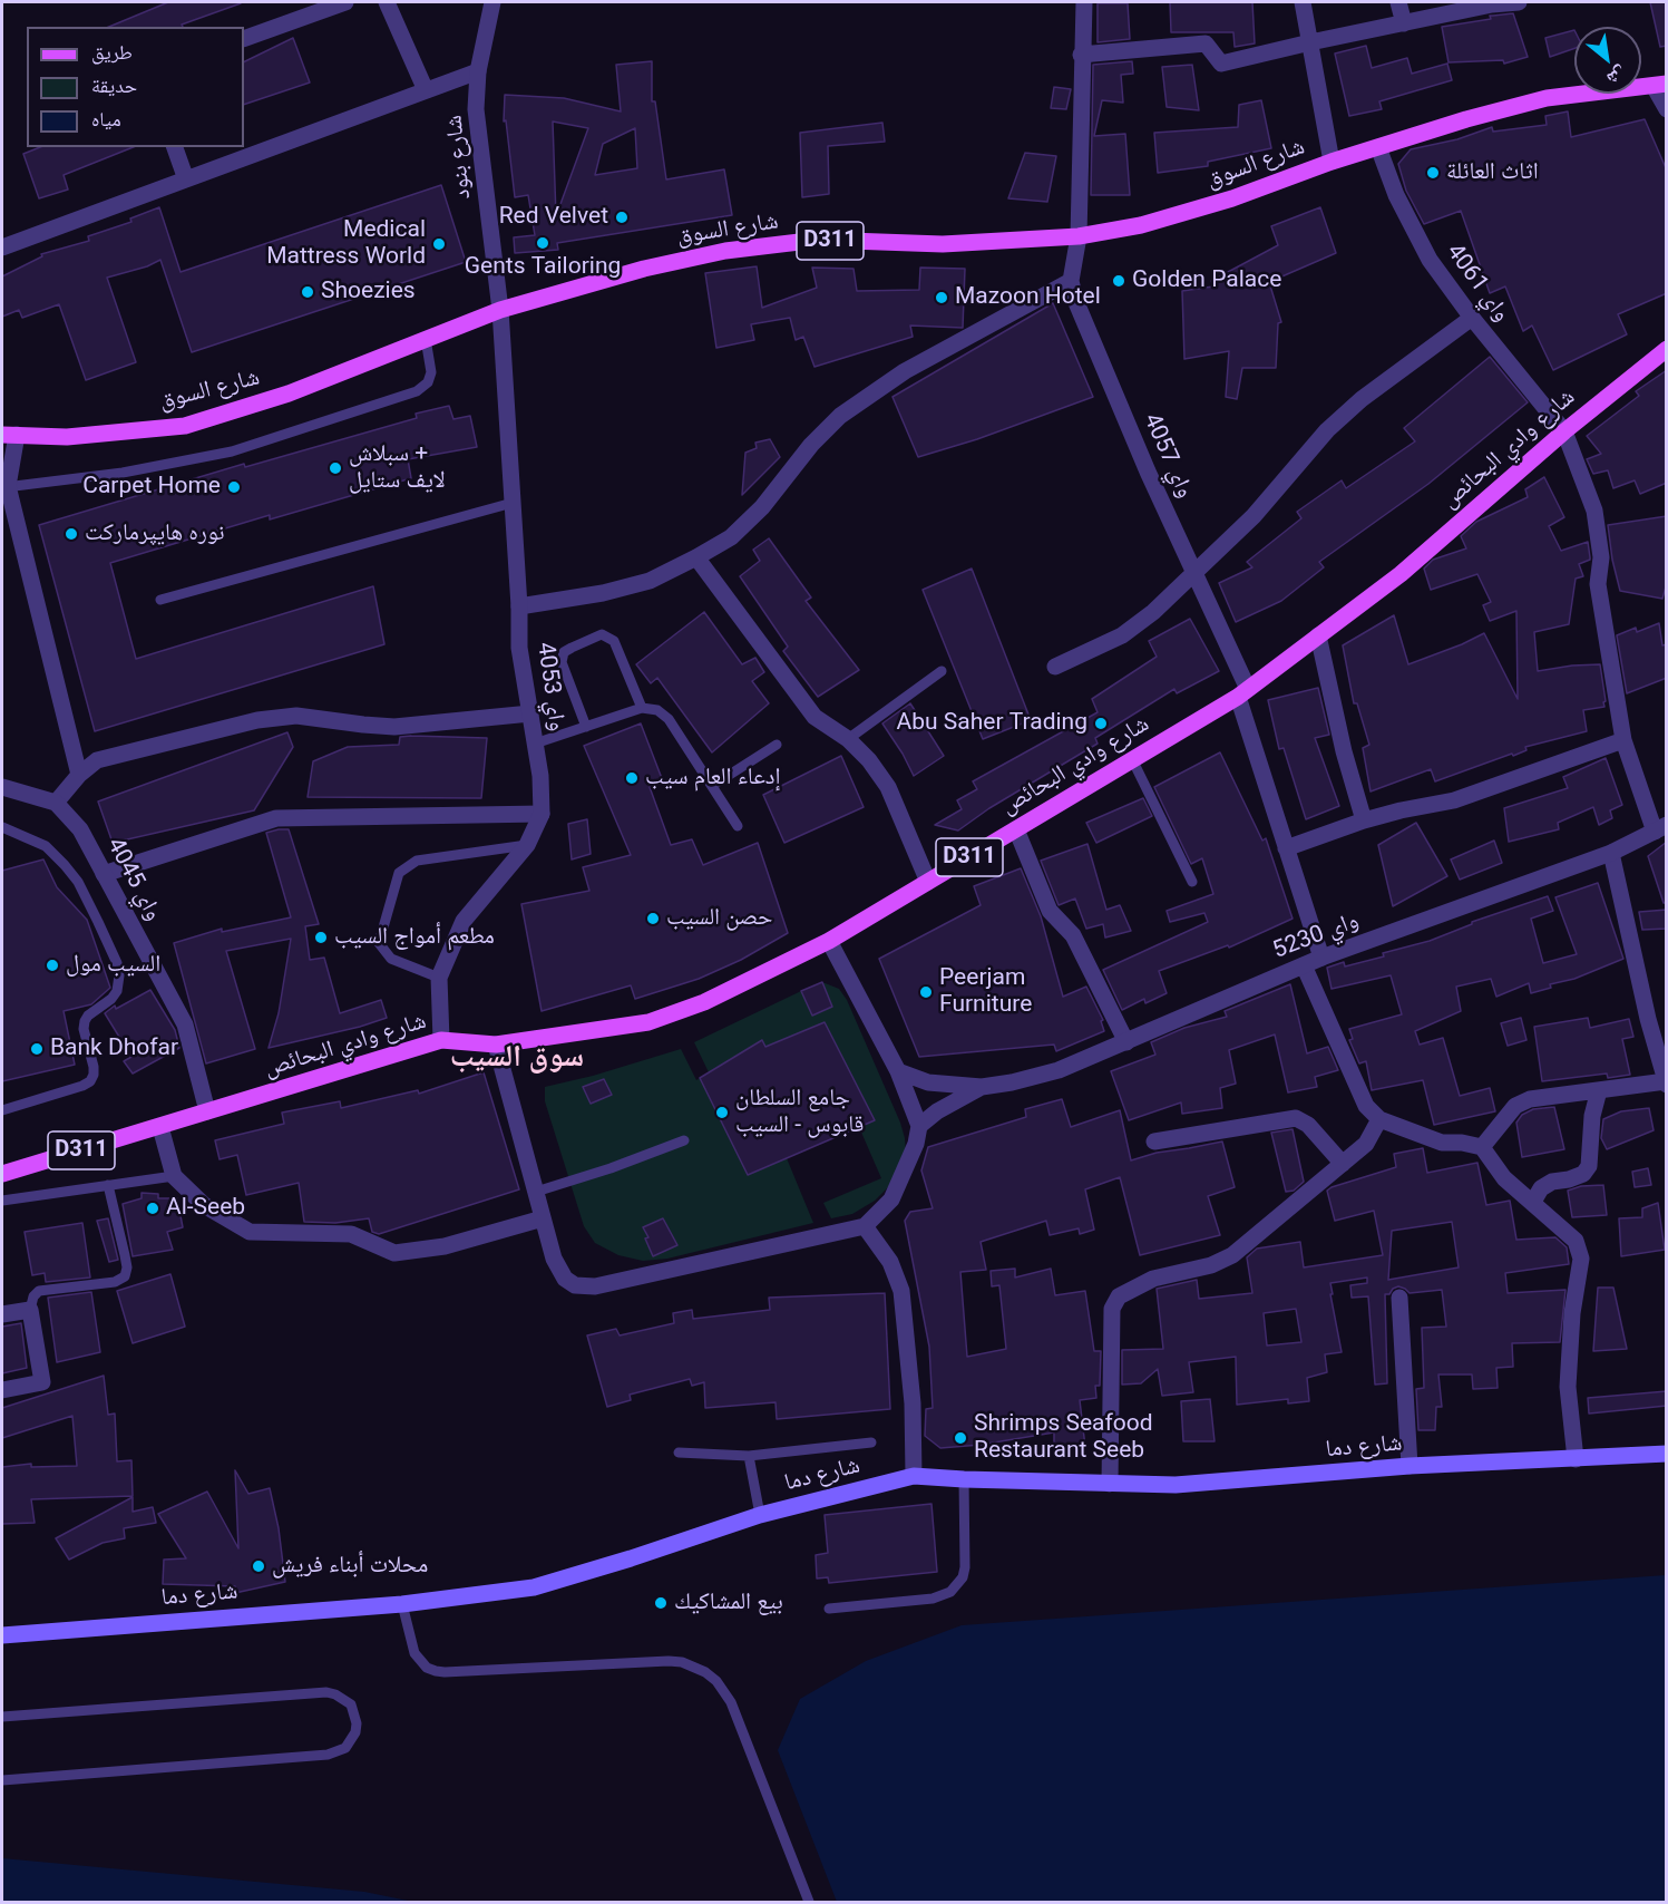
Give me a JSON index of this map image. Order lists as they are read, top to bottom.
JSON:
{
  "streets": {
    "main road": [
      "شارع السوق",
      "D311",
      "شارع وادي البحائص",
      "شارع دما"
    ],
    "street": [
      "شارع بنود",
      "واي 4061",
      "واي 4057",
      "واي 4053",
      "واي 4045",
      "واي 5230"
    ]
  },
  "crossings": [
    ["شارع بنود", "شارع السوق"],
    ["شارع بنود", "واي 4053"],
    ["شارع السوق", "واي 4061"],
    ["شارع السوق", "واي 4057"],
    ["شارع السوق", "واي 4053"],
    ["واي 4061", "شارع وادي البحائص"],
    ["واي 4061", "واي 5230"],
    ["شارع وادي البحائص", "واي 4057"],
    ["شارع وادي البحائص", "واي 4053"],
    ["شارع وادي البحائص", "واي 4045"],
    ["واي 4057", "واي 5230"]
  ],
  "districts": ["سوق السيب"],
  "places": [
    "اثاث العائلة",
    "Red Velvet",
    "Gents Tailoring",
    "Medical Mattress World",
    "Golden Palace",
    "Shoezies",
    "Mazoon Hotel",
    "سبلاش + لايف ستايل",
    "Carpet Home",
    "نوره هايپرماركت",
    "Abu Saher Trading",
    "إدعاء العام سيب",
    "حصن السيب",
    "مطعم أمواج السيب",
    "السيب مول",
    "Peerjam Furniture",
    "Bank Dhofar",
    "جامع السلطان قابوس - السيب",
    "Al-Seeb",
    "Shrimps Seafood Restaurant Seeb",
    "محلات أبناء فريش",
    "بيع المشاكيك"
  ],
  "legend": ["طريق", "حديقة", "مياه"],
  "north": "bottom right"
}
